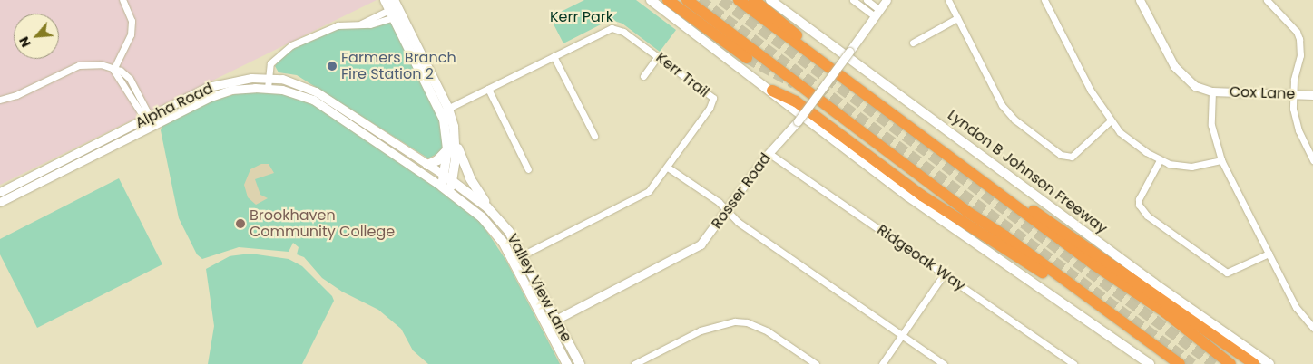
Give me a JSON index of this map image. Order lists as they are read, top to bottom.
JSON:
{
  "streets": {
    "main road": ["Lyndon B Johnson Freeway", "Valley View Lane"],
    "street": [
      "Kerr Trail",
      "Cox Lane",
      "Alpha Road",
      "Rosser Road",
      "Ridgeoak Way"
    ]
  },
  "crossings": [
    ["Kerr Trail", "Valley View Lane"],
    ["Alpha Road", "Valley View Lane"],
    ["Rosser Road", "Ridgeoak Way"],
    ["Rosser Road", "Valley View Lane"]
  ],
  "parks": ["Kerr Park"],
  "places": ["Farmers Branch Fire Station 2", "Brookhaven Community College"],
  "north": "bottom left"
}
